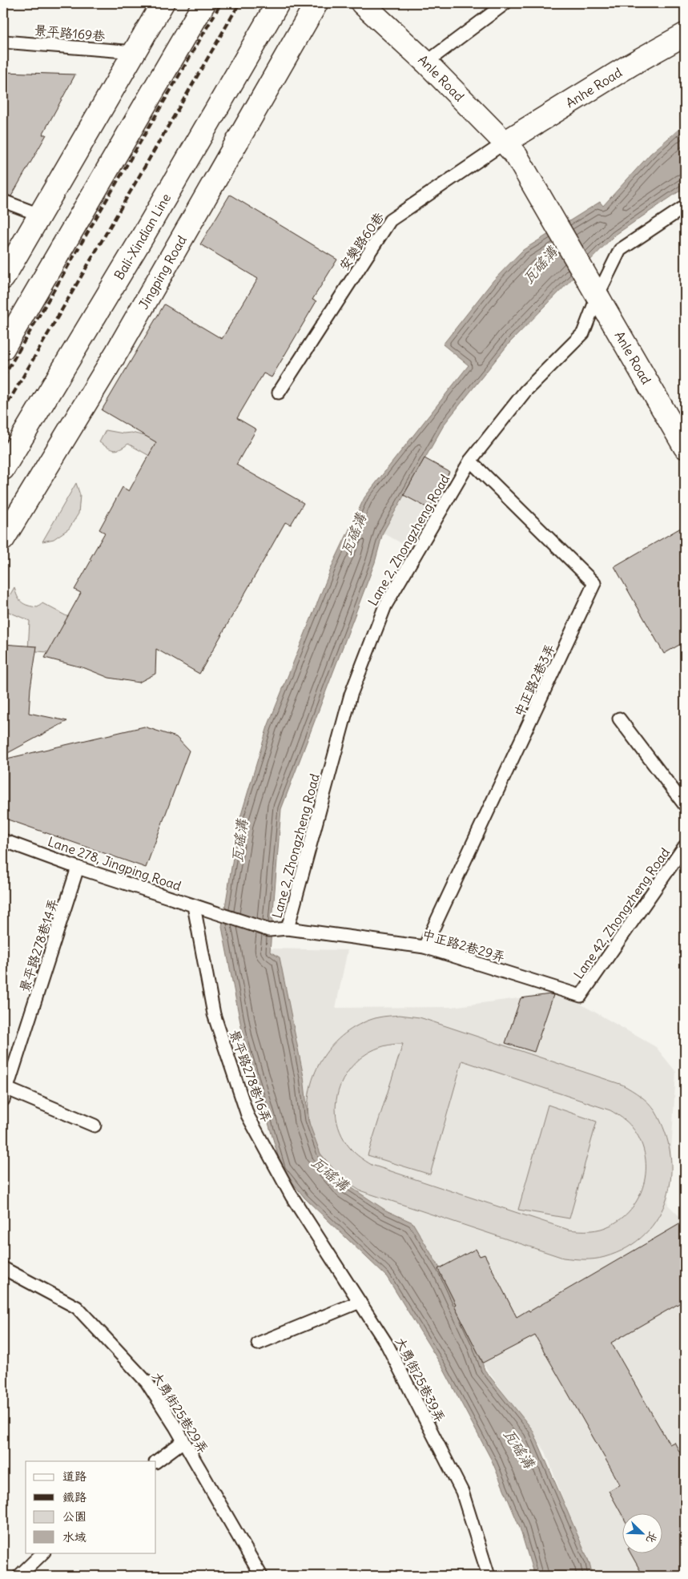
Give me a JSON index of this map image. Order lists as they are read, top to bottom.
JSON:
{
  "streets": {
    "main road": [
      "Anle Road",
      "Anhe Road",
      "Bali-Xindian Line",
      "Jingping Road"
    ],
    "lane": [
      "景平路169巷",
      "安樂路60巷",
      "Lane 2, Zhongzheng Road",
      "中正路2巷3弄",
      "Lane 278, Jingping Road",
      "Lane 42, Zhongzheng Road",
      "景平路278巷14弄",
      "中正路2巷29弄",
      "景平路278巷16弄",
      "大勇街25巷39弄",
      "大勇街25巷29弄"
    ]
  },
  "crossings": [
    ["Anle Road", "Anhe Road"],
    ["Anle Road", "安樂路60巷"],
    ["Anle Road", "Lane 2, Zhongzheng Road"],
    ["Anhe Road", "安樂路60巷"],
    ["Lane 2, Zhongzheng Road", "中正路2巷3弄"],
    ["Lane 2, Zhongzheng Road", "中正路2巷29弄"],
    ["中正路2巷3弄", "中正路2巷29弄"],
    ["Lane 278, Jingping Road", "景平路278巷14弄"],
    ["Lane 278, Jingping Road", "中正路2巷29弄"],
    ["Lane 278, Jingping Road", "景平路278巷16弄"],
    ["Lane 42, Zhongzheng Road", "中正路2巷29弄"],
    ["景平路278巷16弄", "大勇街25巷39弄"]
  ],
  "water": ["瓦磘溝"],
  "legend": [
    "道路",
    "鐵路",
    "公園",
    "水域"
  ],
  "north": "bottom right"
}
